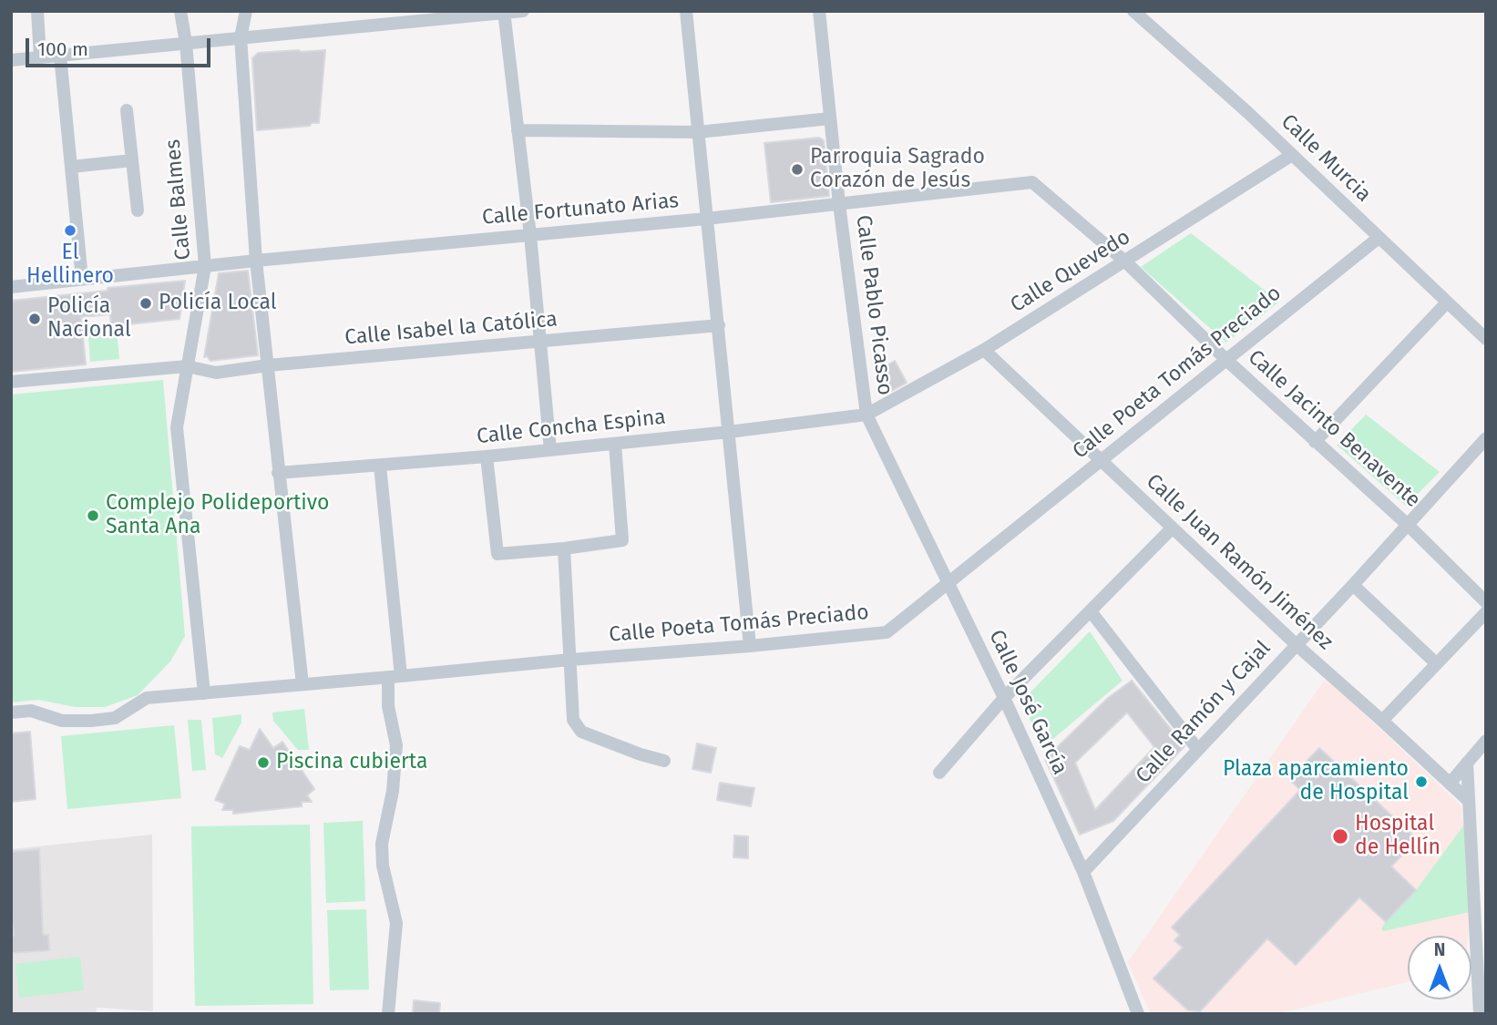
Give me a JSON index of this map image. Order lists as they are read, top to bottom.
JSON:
{
  "streets": {
    "street": [
      "Calle Murcia",
      "Calle Balmes",
      "Calle Fortunato Arias",
      "Calle Quevedo",
      "Calle Pablo Picasso",
      "Calle Isabel la Católica",
      "Calle Poeta Tomás Preciado",
      "Calle Concha Espina",
      "Calle Jacinto Benavente",
      "Calle Juan Ramón Jiménez",
      "Calle José García",
      "Calle Ramón y Cajal"
    ]
  },
  "crossings": [
    ["Calle Murcia", "Calle Quevedo"],
    ["Calle Murcia", "Calle Poeta Tomás Preciado"],
    ["Calle Balmes", "Calle Fortunato Arias"],
    ["Calle Balmes", "Calle Isabel la Católica"],
    ["Calle Balmes", "Calle Poeta Tomás Preciado"],
    ["Calle Fortunato Arias", "Calle Quevedo"],
    ["Calle Fortunato Arias", "Calle Pablo Picasso"],
    ["Calle Fortunato Arias", "Calle Jacinto Benavente"],
    ["Calle Quevedo", "Calle Pablo Picasso"],
    ["Calle Quevedo", "Calle Concha Espina"],
    ["Calle Quevedo", "Calle Jacinto Benavente"],
    ["Calle Quevedo", "Calle Juan Ramón Jiménez"],
    ["Calle Quevedo", "Calle José García"],
    ["Calle Pablo Picasso", "Calle Concha Espina"],
    ["Calle Pablo Picasso", "Calle José García"],
    ["Calle Poeta Tomás Preciado", "Calle Jacinto Benavente"],
    ["Calle Poeta Tomás Preciado", "Calle Juan Ramón Jiménez"],
    ["Calle Poeta Tomás Preciado", "Calle José García"],
    ["Calle Concha Espina", "Calle José García"],
    ["Calle Jacinto Benavente", "Calle Ramón y Cajal"],
    ["Calle Juan Ramón Jiménez", "Calle Ramón y Cajal"],
    ["Calle José García", "Calle Ramón y Cajal"]
  ],
  "places": [
    "Parroquia Sagrado Corazón de Jesús",
    "El Hellinero",
    "Policía Local",
    "Policía Nacional",
    "Complejo Polideportivo Santa Ana",
    "Piscina cubierta",
    "Plaza aparcamiento de Hospital",
    "Hospital de Hellín"
  ],
  "scale_bar": "100 m",
  "north": "top"
}
